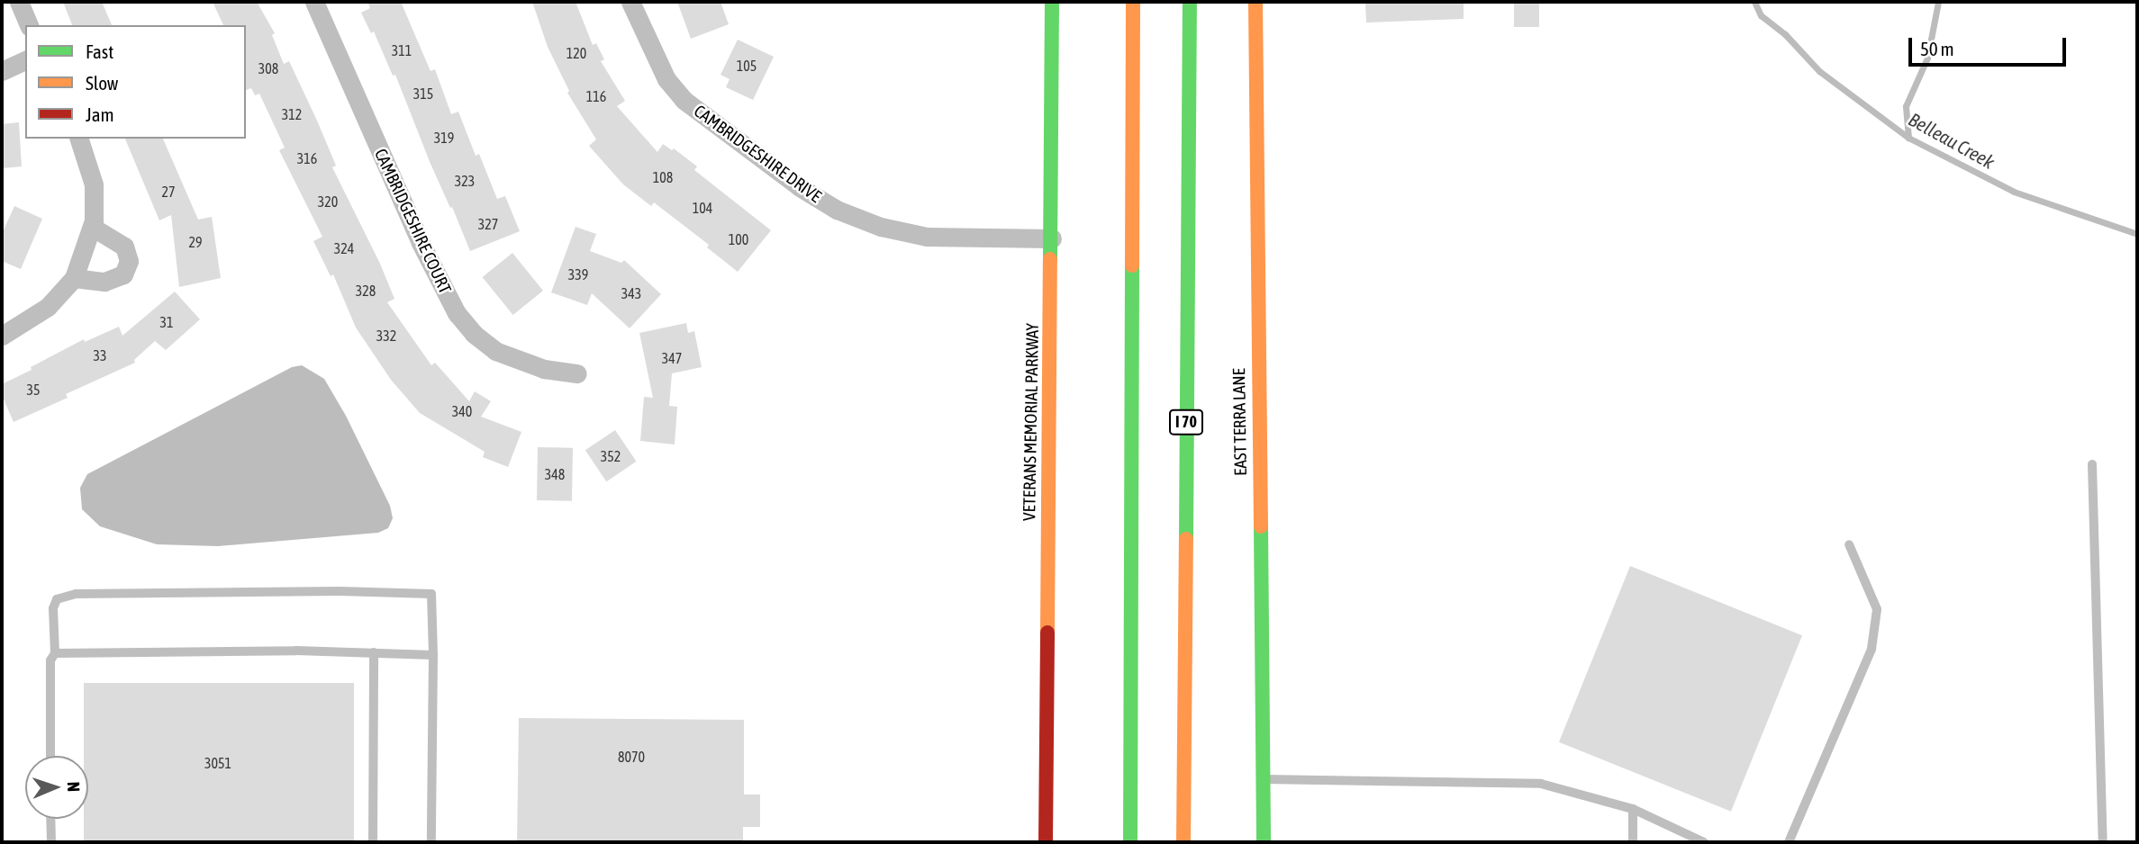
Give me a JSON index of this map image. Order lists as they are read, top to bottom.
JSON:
{
  "streets": {
    "main road": ["VETERANS MEMORIAL PARKWAY", "I 70", "EAST TERRA LANE"],
    "street": ["CAMBRIDGESHIRE DRIVE", "CAMBRIDGESHIRE COURT"]
  },
  "crossings": [
    ["CAMBRIDGESHIRE DRIVE", "VETERANS MEMORIAL PARKWAY"]
  ],
  "water": ["Belleau Creek"],
  "house_numbers": [
    "311",
    "120",
    "105",
    "308",
    "315",
    "116",
    "312",
    "319",
    "316",
    "108",
    "323",
    "27",
    "320",
    "104",
    "327",
    "100",
    "29",
    "324",
    "339",
    "328",
    "343",
    "31",
    "332",
    "33",
    "347",
    "35",
    "340",
    "352",
    "348",
    "8070",
    "3051"
  ],
  "legend": ["Fast", "Slow", "Jam"],
  "scale_bar": "50 m",
  "north": "right"
}
